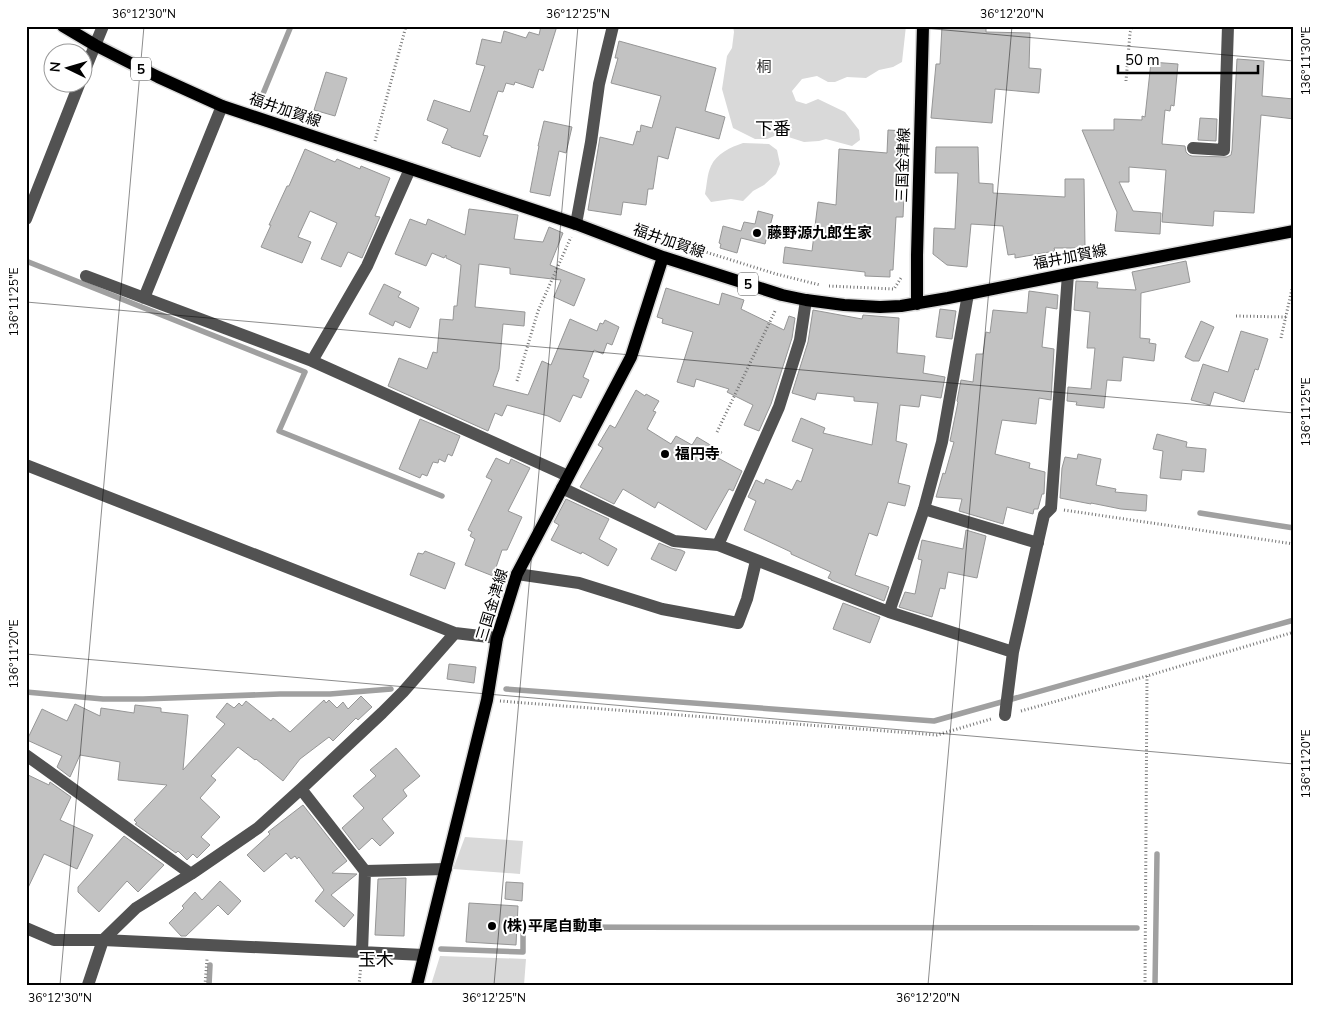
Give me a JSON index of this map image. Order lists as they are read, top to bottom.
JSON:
{
  "streets": {
    "main road": ["5", "福井加賀線", "三国金津線"]
  },
  "crossings": [
    ["福井加賀線", "三国金津線"]
  ],
  "districts": ["下番", "玉木"],
  "parks": ["桐"],
  "places": ["藤野源九郎生家", "福円寺", "(株)平尾自動車"],
  "scale_bar": "50 m",
  "north": "left",
  "coordinates": [
    "36°12'30\"N",
    "36°12'25\"N",
    "36°12'20\"N",
    "136°11'30\"E",
    "136°11'25\"E",
    "136°11'20\"E"
  ]
}
